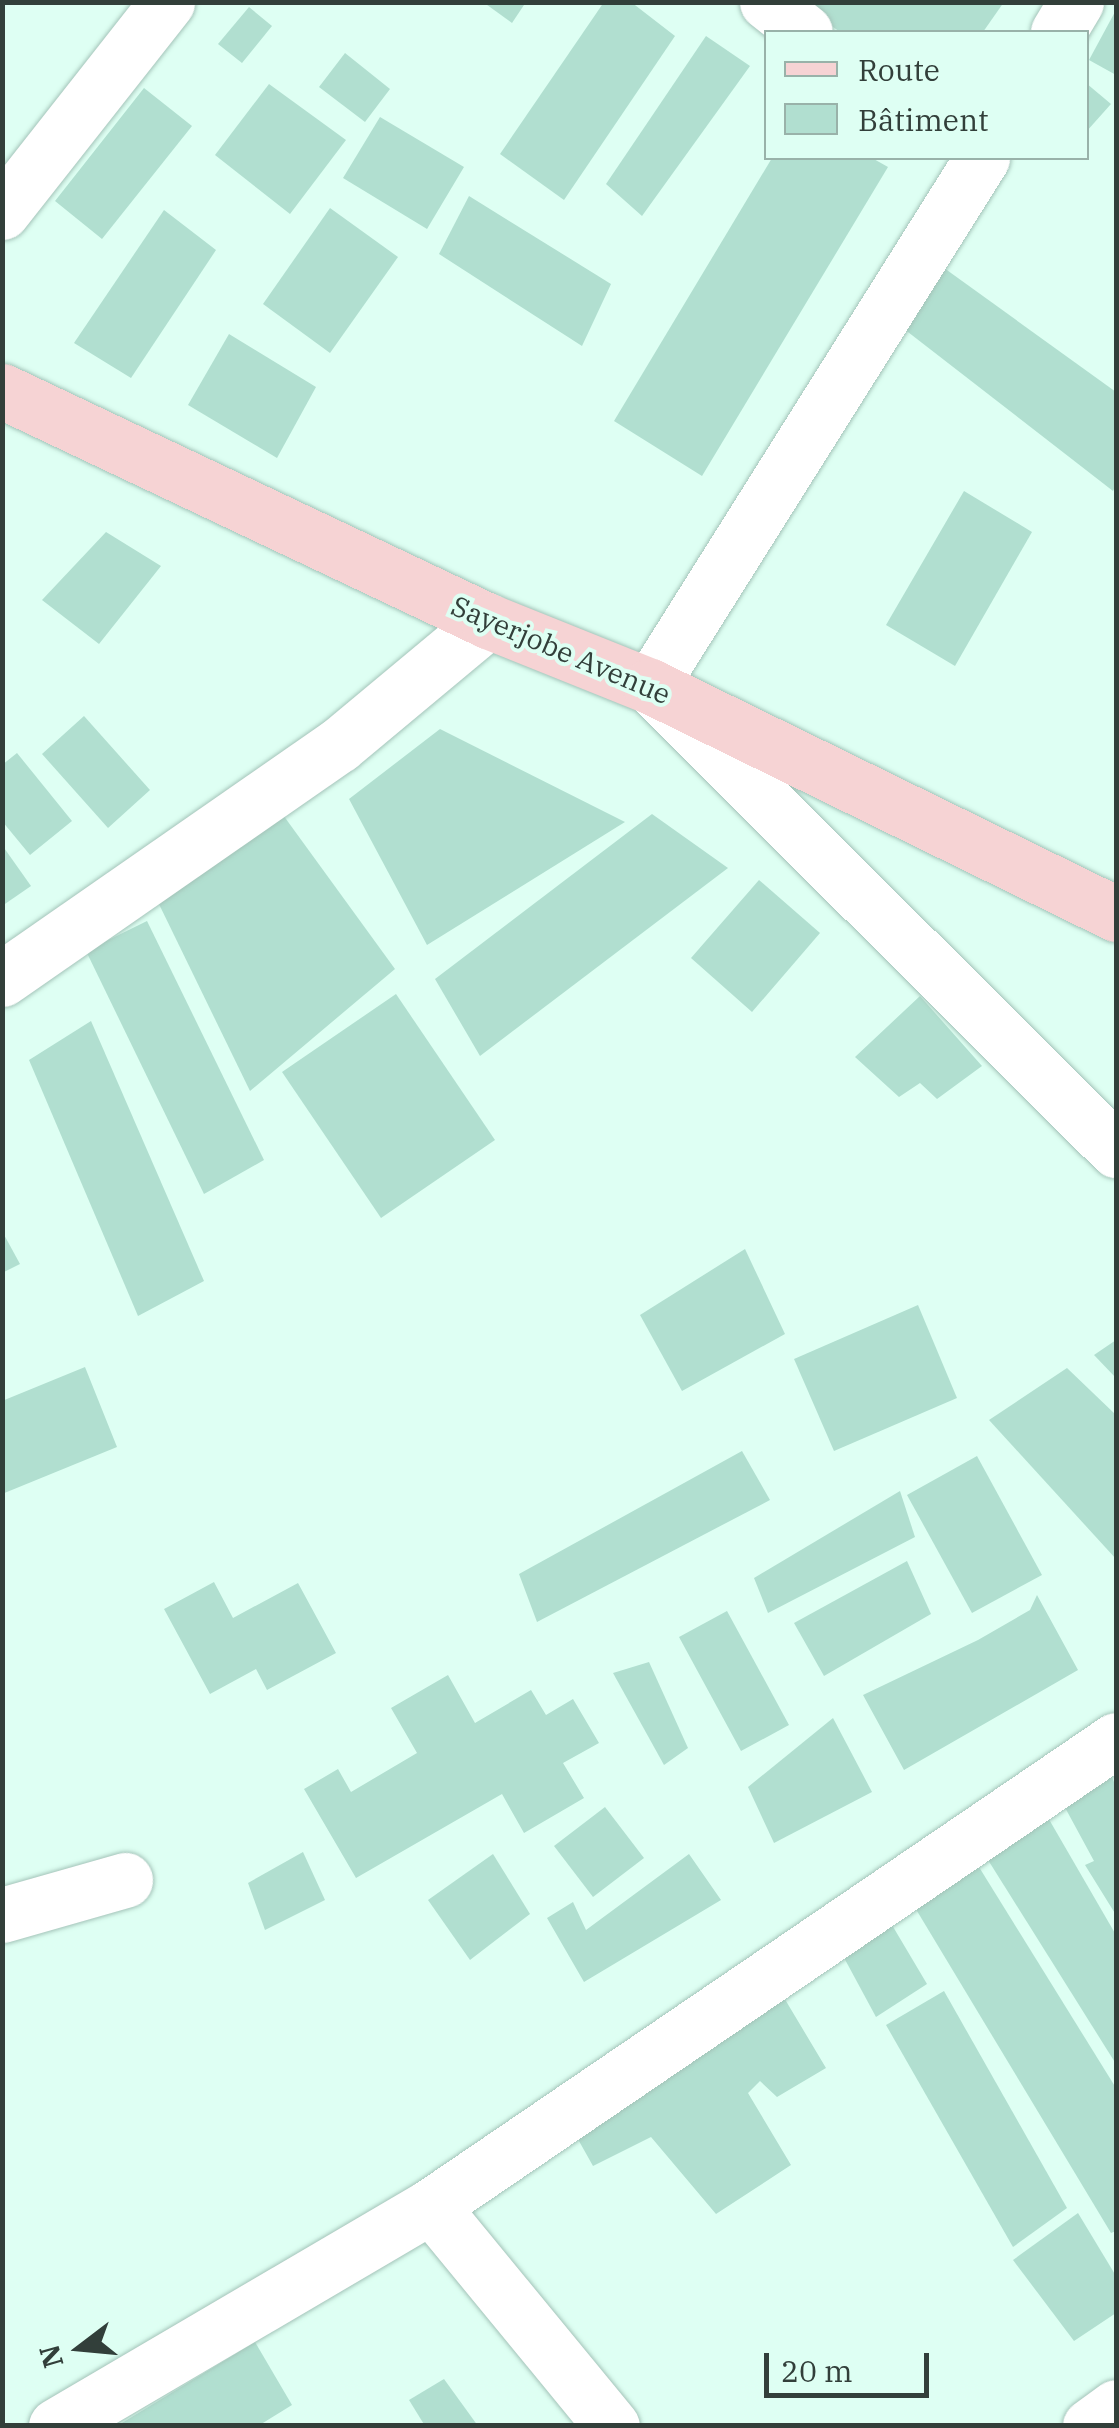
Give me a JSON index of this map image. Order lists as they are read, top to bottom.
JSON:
{
  "streets": {
    "main road": ["Sayerjobe Avenue"]
  },
  "legend": ["Route", "Bâtiment"],
  "scale_bar": "20 m",
  "north": "left"
}
